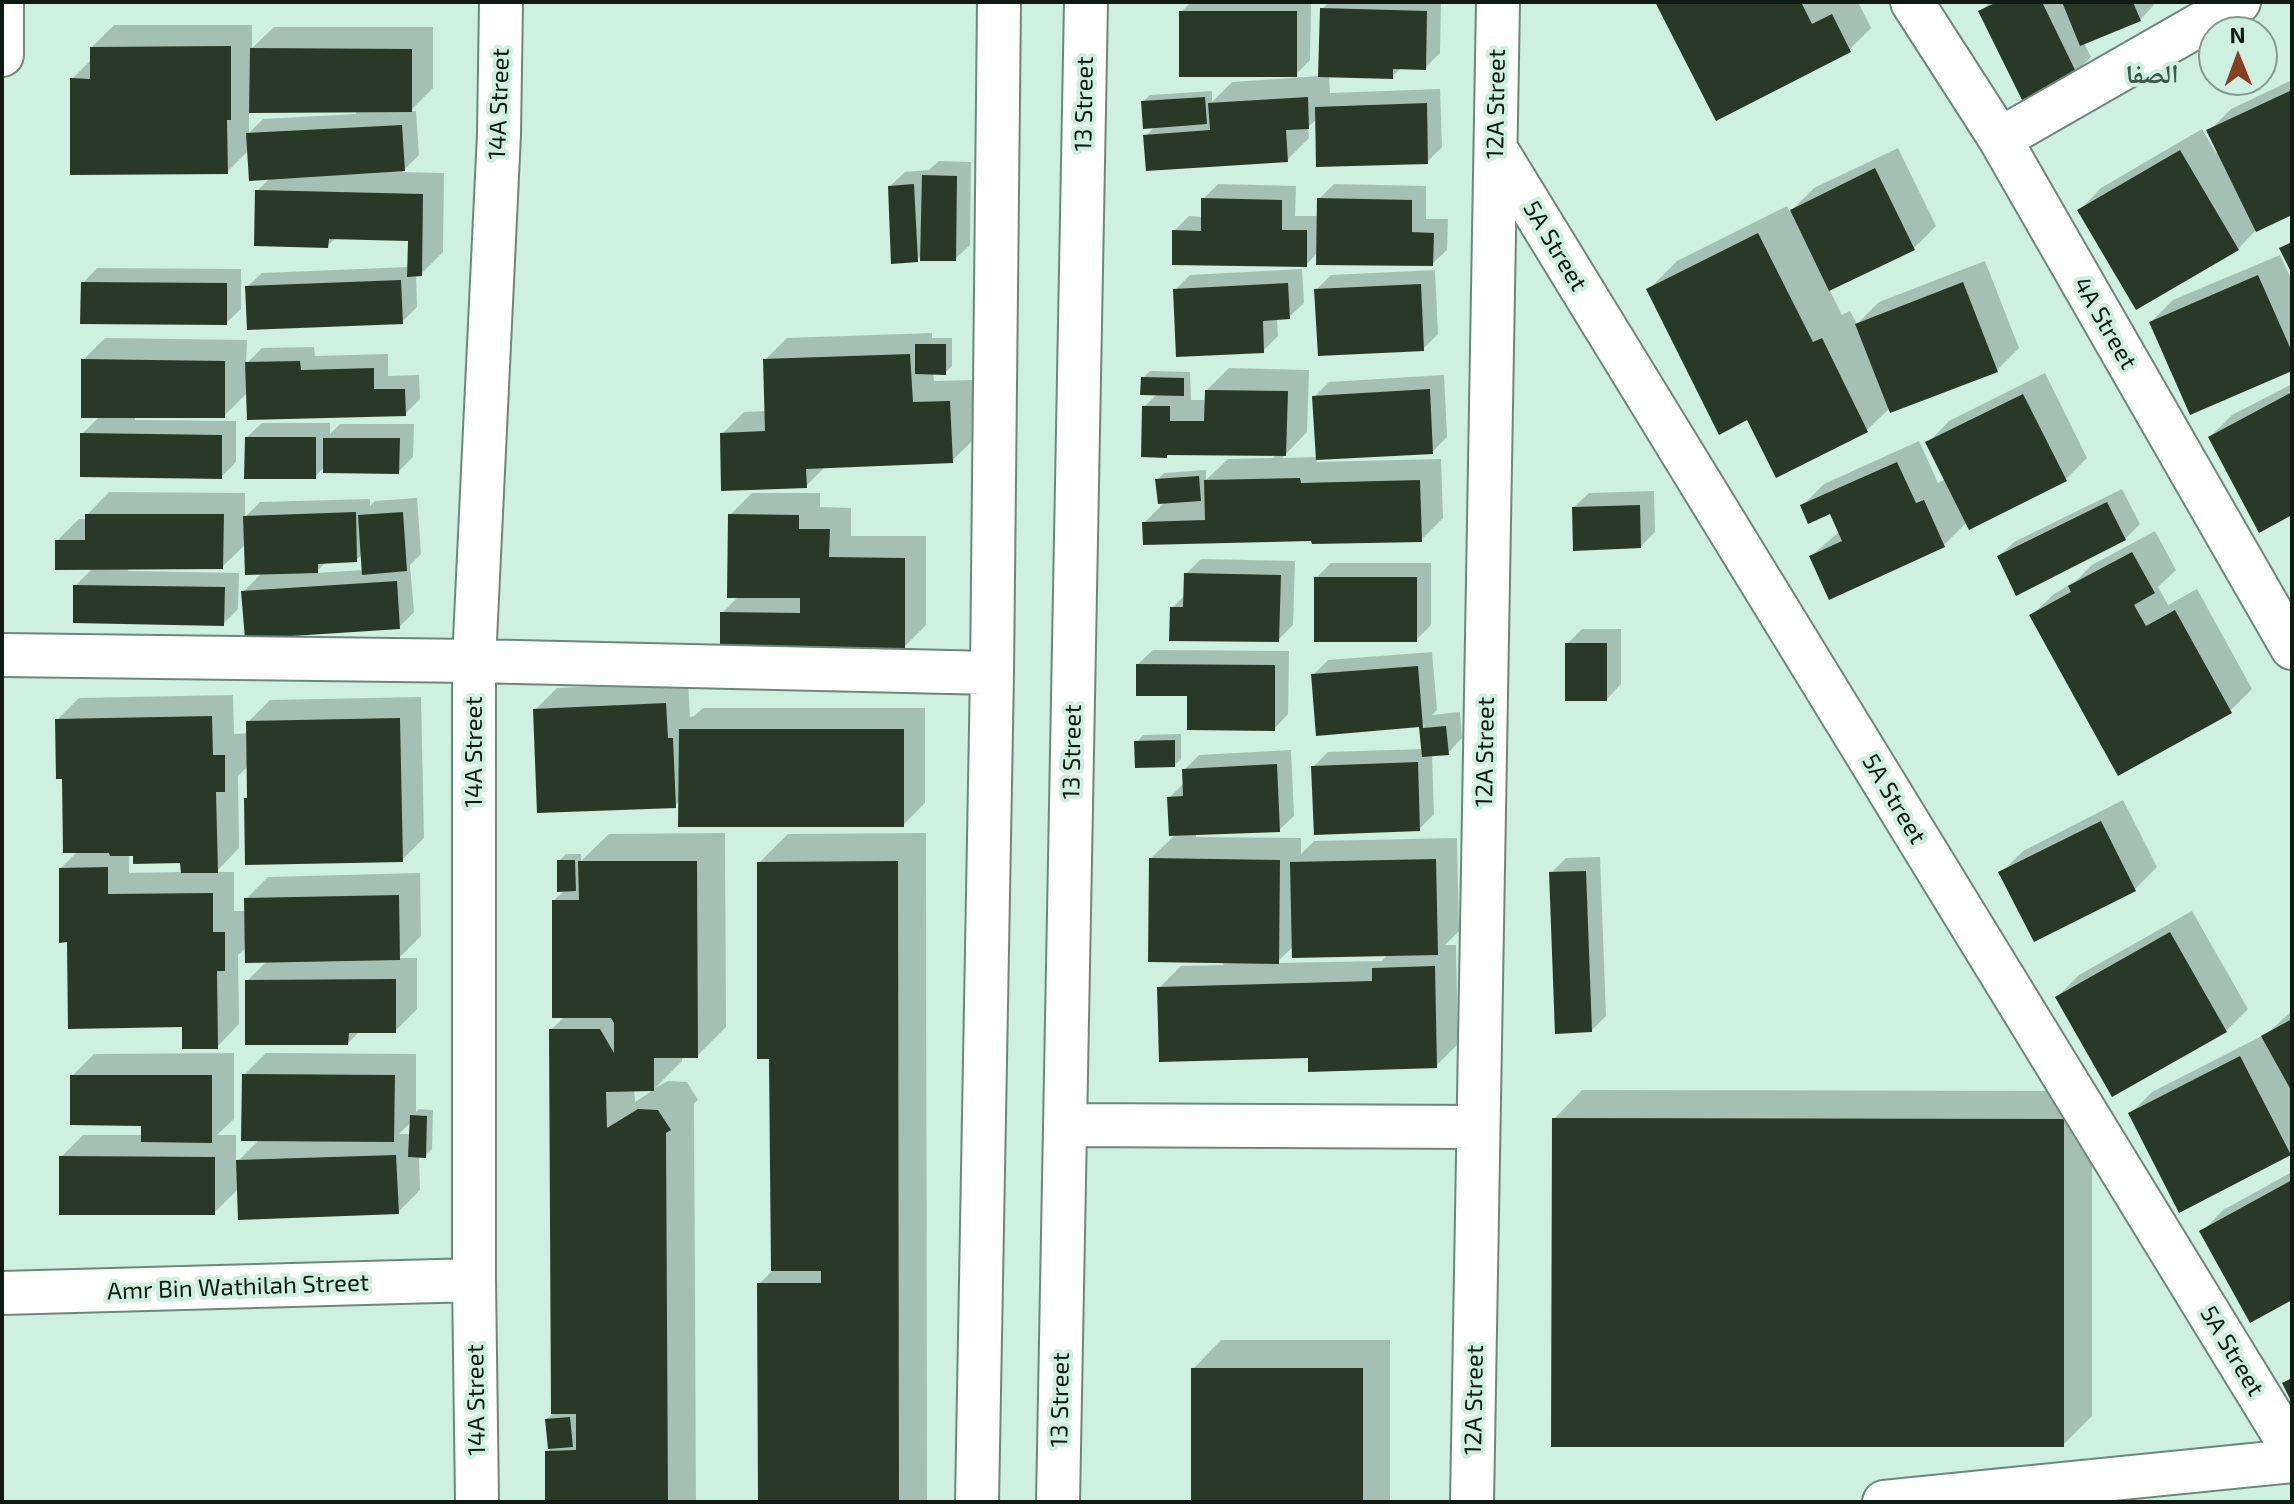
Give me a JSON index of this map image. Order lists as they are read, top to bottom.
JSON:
{
  "streets": {
    "street": [
      "14A Street",
      "13 Street",
      "12A Street",
      "5A Street",
      "4A Street",
      "Amr Bin Wathilah Street"
    ]
  },
  "crossings": [
    ["14A Street", "Amr Bin Wathilah Street"],
    ["12A Street", "5A Street"]
  ],
  "districts": ["الصفا"],
  "north": "top"
}
